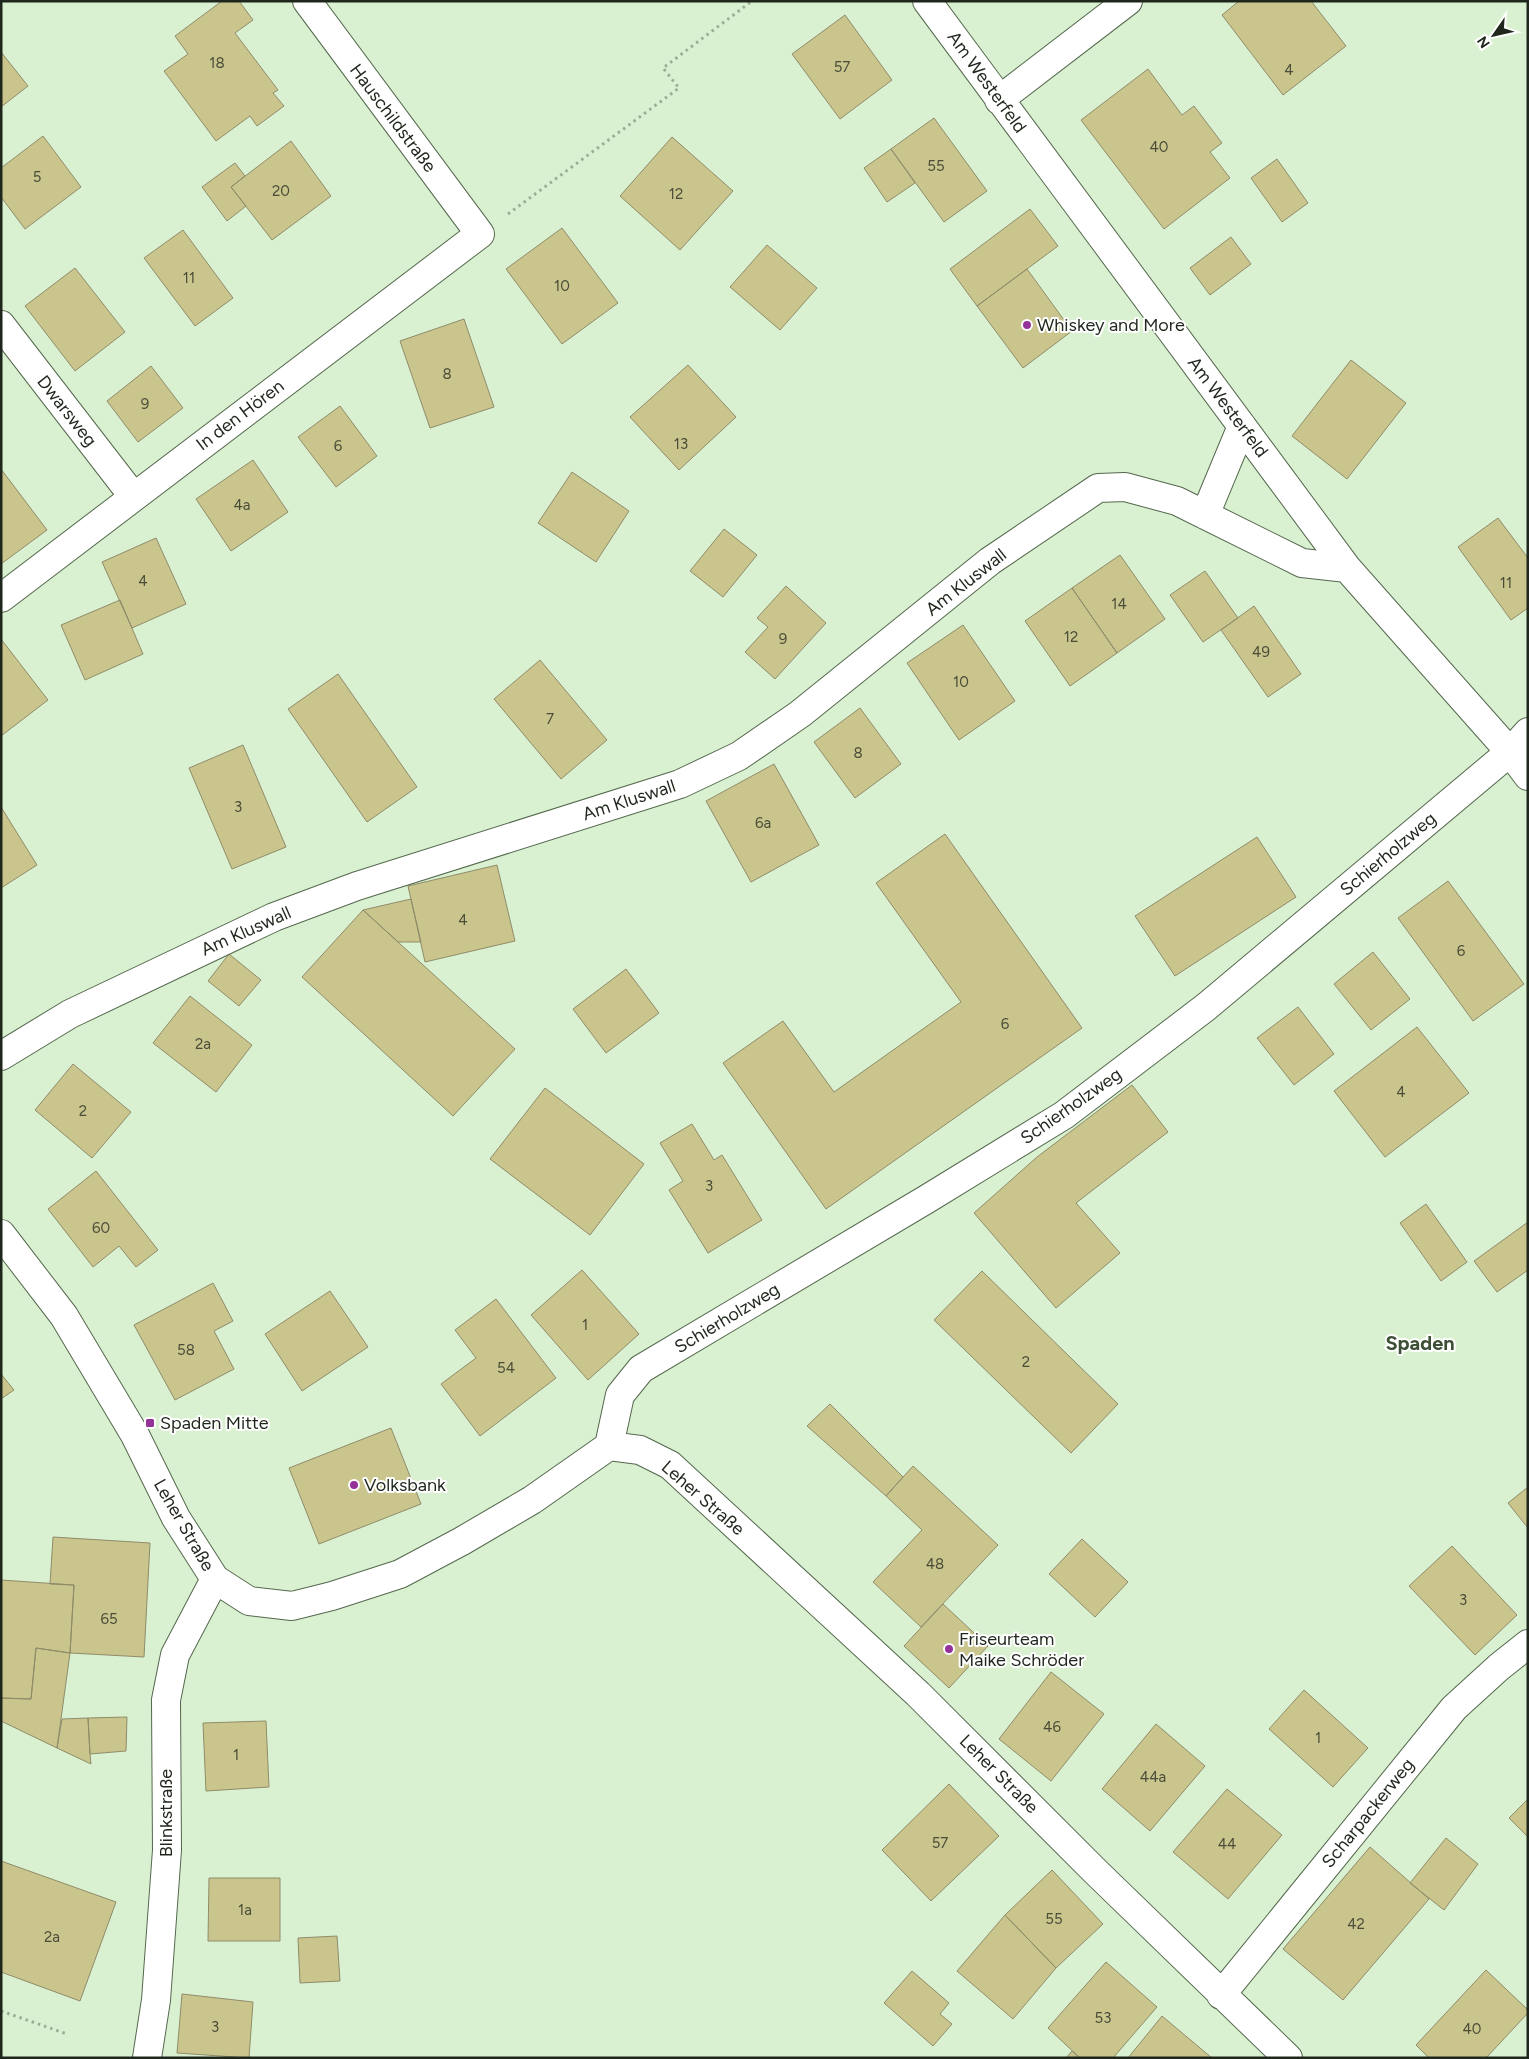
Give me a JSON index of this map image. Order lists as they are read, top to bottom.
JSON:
{
  "streets": {
    "street": [
      "Am Westerfeld",
      "Hauschildstraße",
      "Dwarsweg",
      "In den Hören",
      "Am Kluswall",
      "Schierholzweg",
      "Leher Straße",
      "Blinkstraße",
      "Scharpackerweg"
    ]
  },
  "crossings": [
    ["Am Westerfeld", "Am Kluswall"],
    ["Am Westerfeld", "Schierholzweg"],
    ["Hauschildstraße", "In den Hören"],
    ["Dwarsweg", "In den Hören"],
    ["Schierholzweg", "Leher Straße"],
    ["Leher Straße", "Blinkstraße"],
    ["Leher Straße", "Scharpackerweg"]
  ],
  "districts": ["Spaden"],
  "places": {
    "other": ["Whiskey and More", "Volksbank", "Friseurteam Maike Schröder"],
    "transit": ["Spaden Mitte"]
  },
  "house_numbers": [
    "18",
    "57",
    "4",
    "40",
    "55",
    "5",
    "20",
    "12",
    "11",
    "10",
    "8",
    "9",
    "13",
    "6",
    "4a",
    "4",
    "11",
    "14",
    "12",
    "9",
    "49",
    "10",
    "7",
    "8",
    "3",
    "6a",
    "4",
    "6",
    "6",
    "2a",
    "4",
    "2",
    "3",
    "60",
    "1",
    "58",
    "2",
    "54",
    "48",
    "3",
    "65",
    "46",
    "1",
    "1",
    "44a",
    "57",
    "44",
    "1a",
    "55",
    "42",
    "2a",
    "53",
    "3",
    "40"
  ],
  "north": "bottom left"
}
